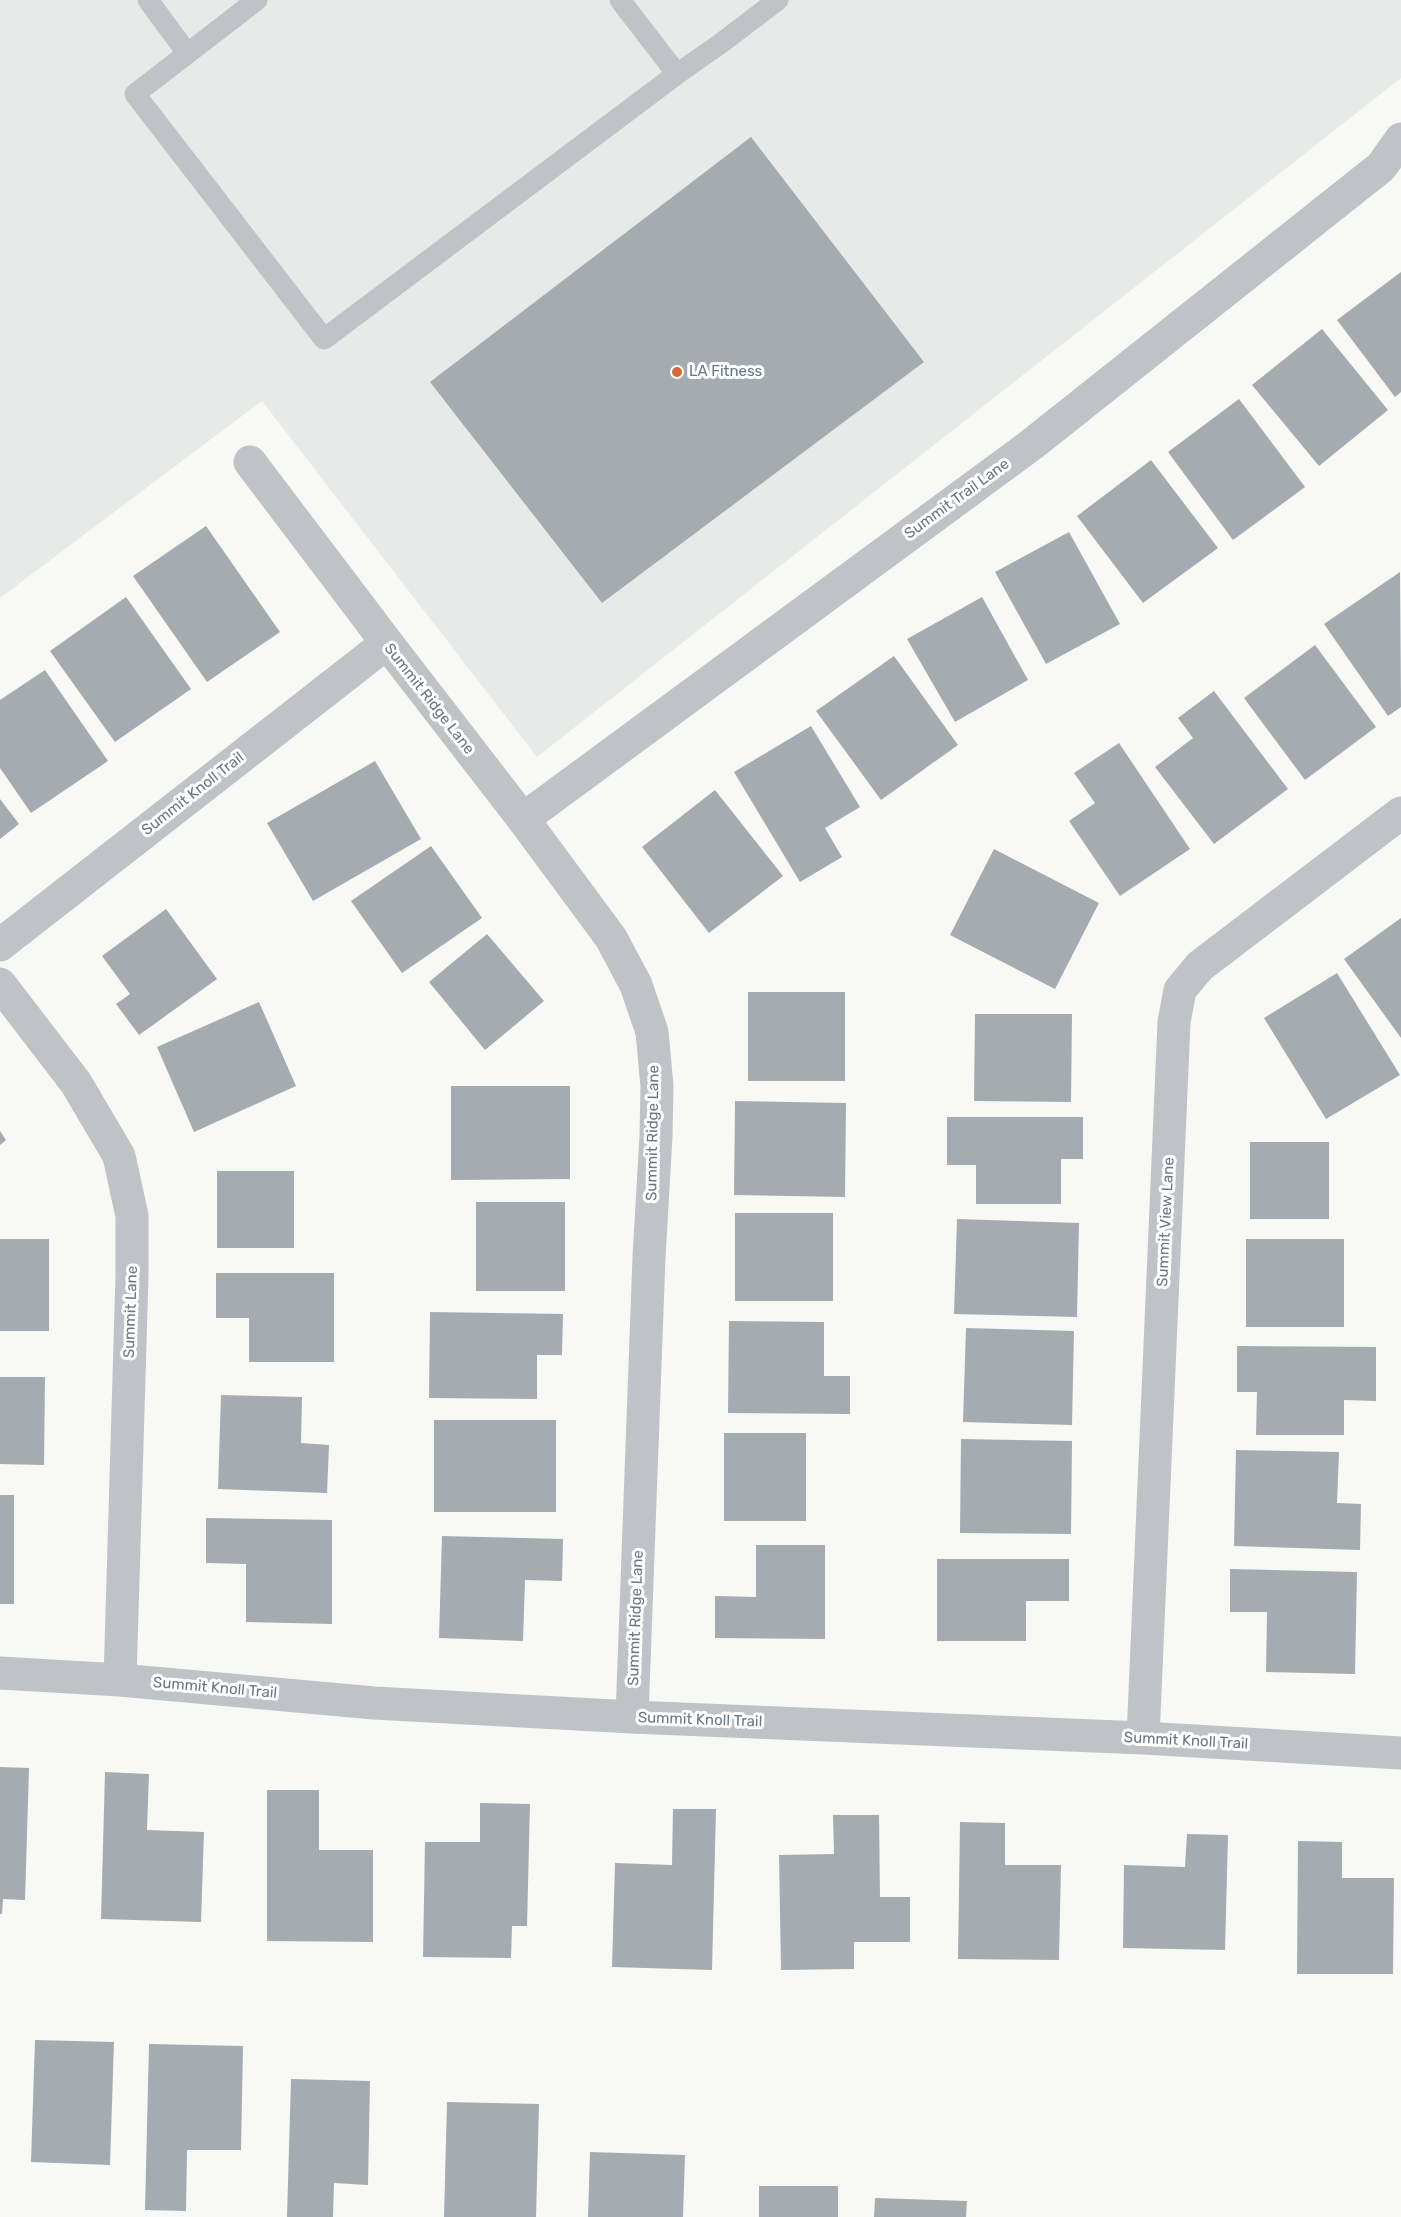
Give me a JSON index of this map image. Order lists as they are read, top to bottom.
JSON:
{
  "streets": {
    "street": [
      "Summit Trail Lane",
      "Summit Ridge Lane",
      "Summit Knoll Trail",
      "Summit View Lane",
      "Summit Lane"
    ]
  },
  "crossings": [
    ["Summit Trail Lane", "Summit Ridge Lane"],
    ["Summit Ridge Lane", "Summit Knoll Trail"],
    ["Summit Knoll Trail", "Summit View Lane"],
    ["Summit Knoll Trail", "Summit Lane"]
  ],
  "places": ["LA Fitness"]
}
